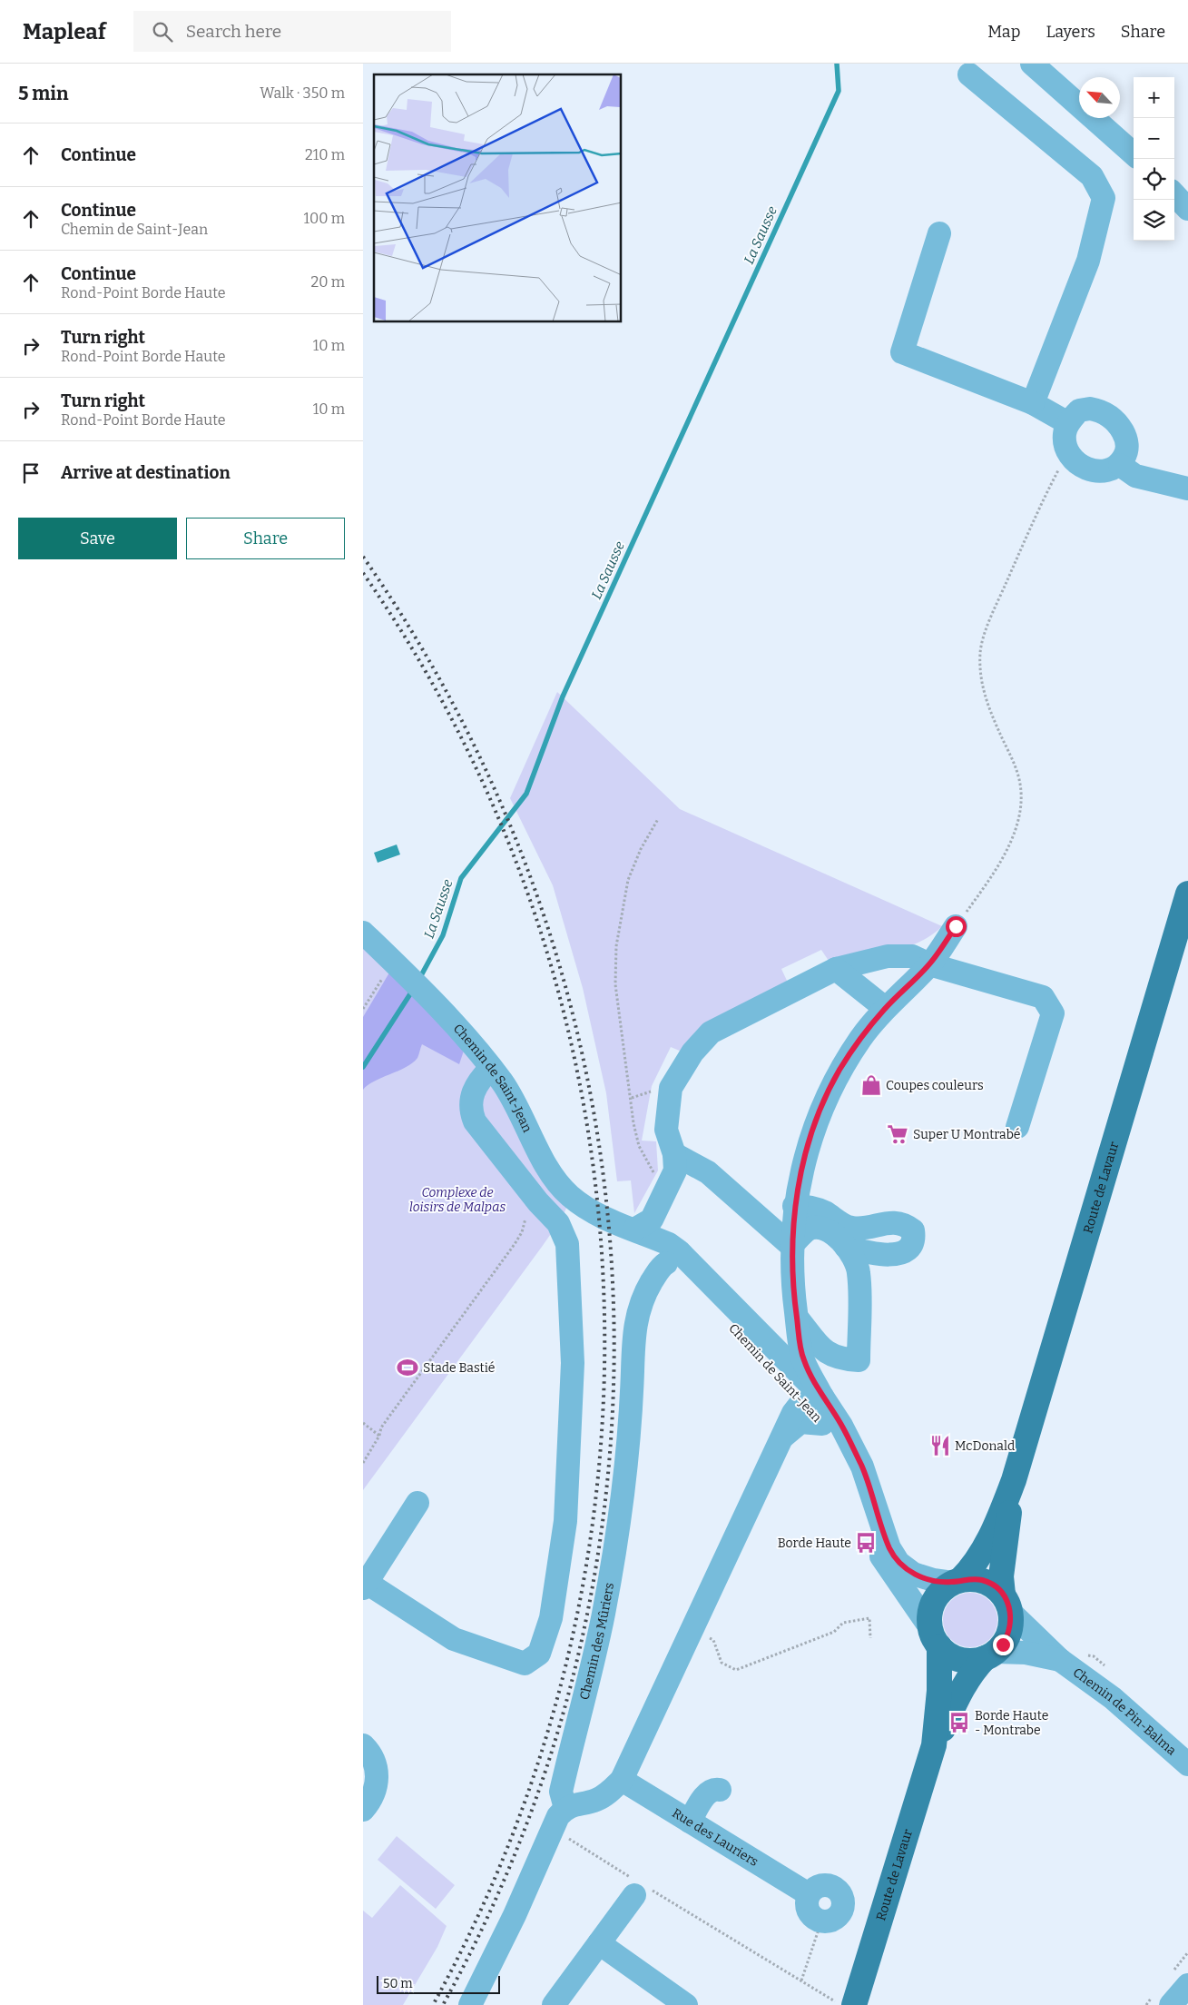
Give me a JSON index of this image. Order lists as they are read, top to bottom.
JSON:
{
  "streets": {
    "main road": ["Route de Lavaur"],
    "street": [
      "Chemin de Saint-Jean",
      "Chemin des Mûriers",
      "Chemin de Pin-Balma",
      "Rue des Lauriers"
    ]
  },
  "crossings": [
    ["Chemin de Saint-Jean", "Route de Lavaur"],
    ["Chemin de Saint-Jean", "Chemin des Mûriers"],
    ["Chemin de Saint-Jean", "Chemin de Pin-Balma"],
    ["Route de Lavaur", "Chemin de Pin-Balma"]
  ],
  "water": ["La Sausse"],
  "parks": ["Complexe de loisirs de Malpas"],
  "places": {
    "shop": ["Coupes couleurs"],
    "supermarket": ["Super U Montrabé"],
    "sports": ["Stade Bastié"],
    "restaurant": ["McDonald"],
    "bus stop": ["Borde Haute", "Borde Haute - Montrabe"]
  },
  "scale_bar": "50 m",
  "north": "top left",
  "page": {
    "header": "Mapleaf",
    "search": "Search here",
    "nav": ["Map", "Layers", "Share"],
    "heading": ["5 min", "Walk · 350 m"],
    "map_buttons": ["+", "−"],
    "list": [
      ["Continue", "210 m"],
      ["Continue", "Chemin de Saint-Jean", "100 m"],
      ["Continue", "Rond-Point Borde Haute", "20 m"],
      ["Turn right", "Rond-Point Borde Haute", "10 m"],
      ["Turn right", "Rond-Point Borde Haute", "10 m"],
      "Arrive at destination"
    ],
    "buttons": ["Save", "Share"],
    "scale": "50 m"
  }
}
